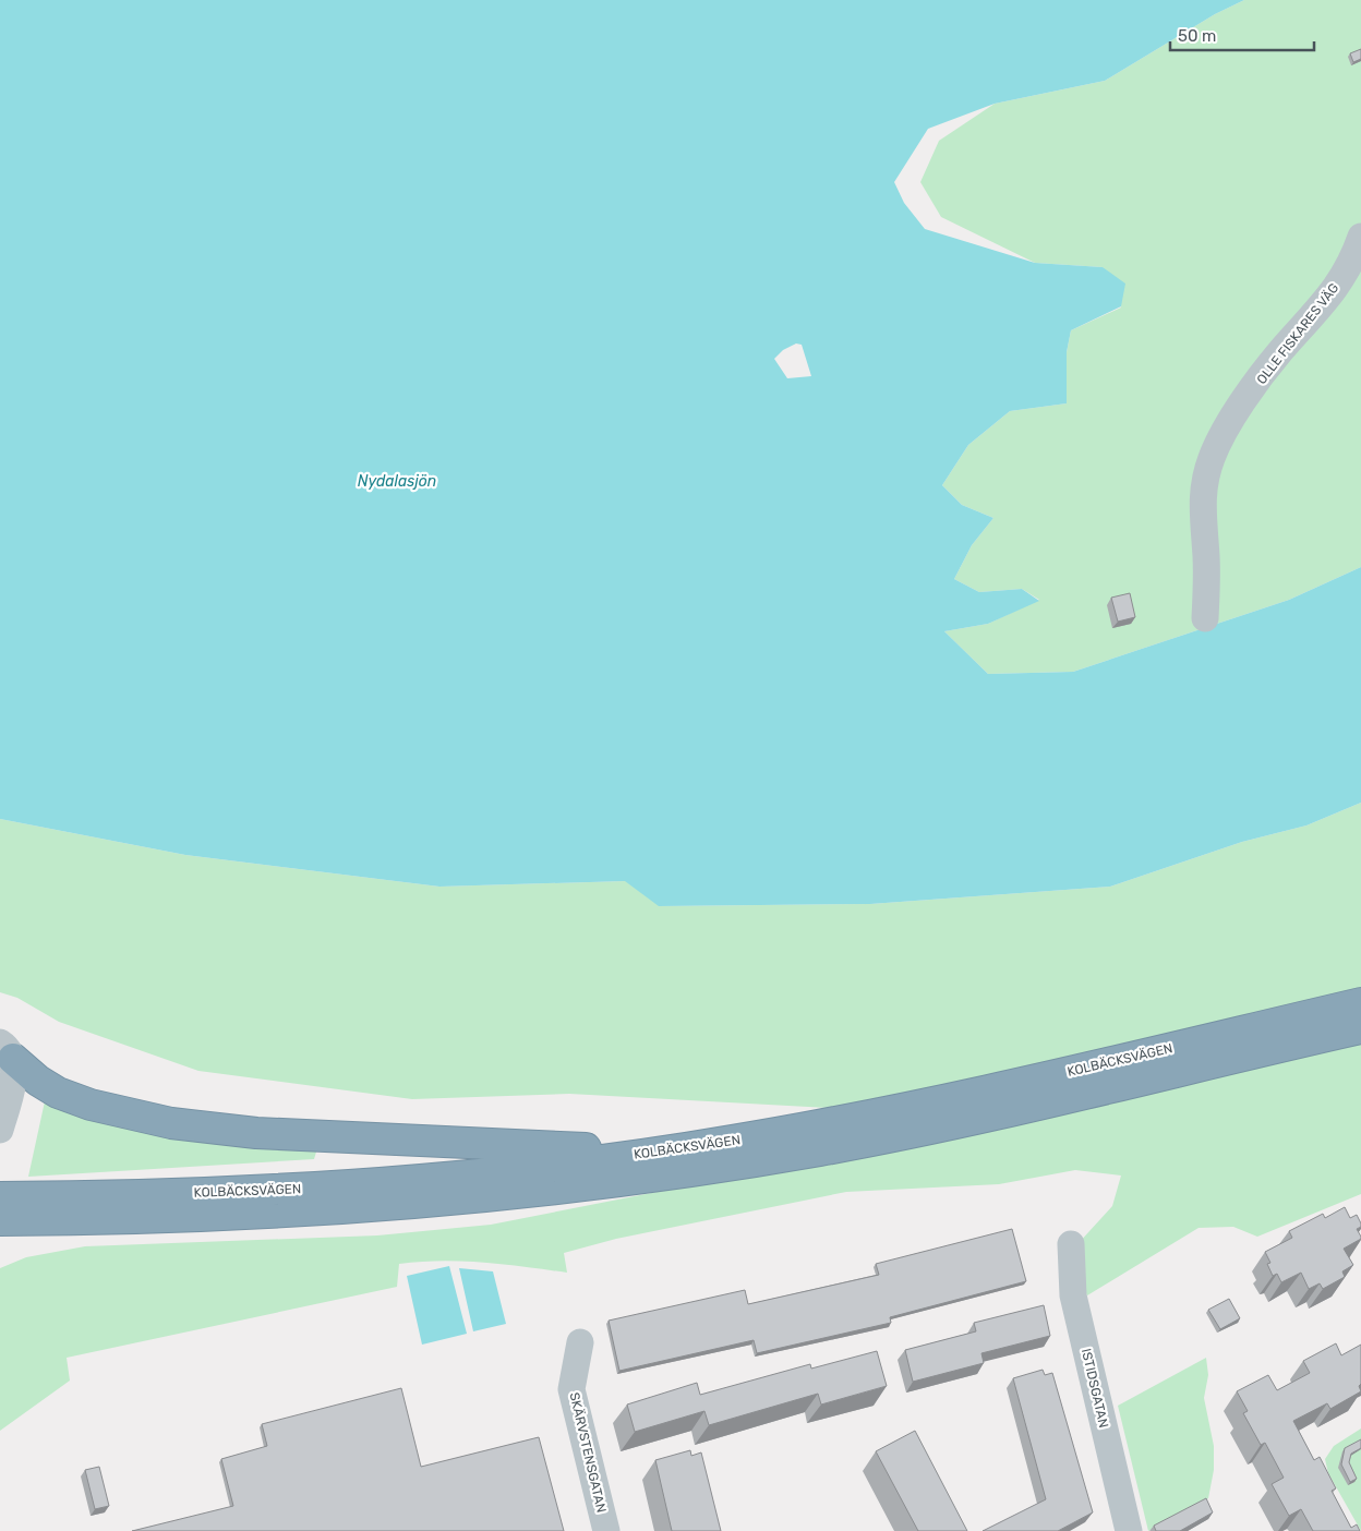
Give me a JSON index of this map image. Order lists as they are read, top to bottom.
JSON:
{
  "streets": {
    "highway": ["KOLBÄCKSVÄGEN"],
    "street": ["OLLE FISKARES VÄG", "ISTIDSGATAN", "SKÄRVSTENSGATAN"]
  },
  "water": ["Nydalasjön"],
  "scale_bar": "50 m"
}
